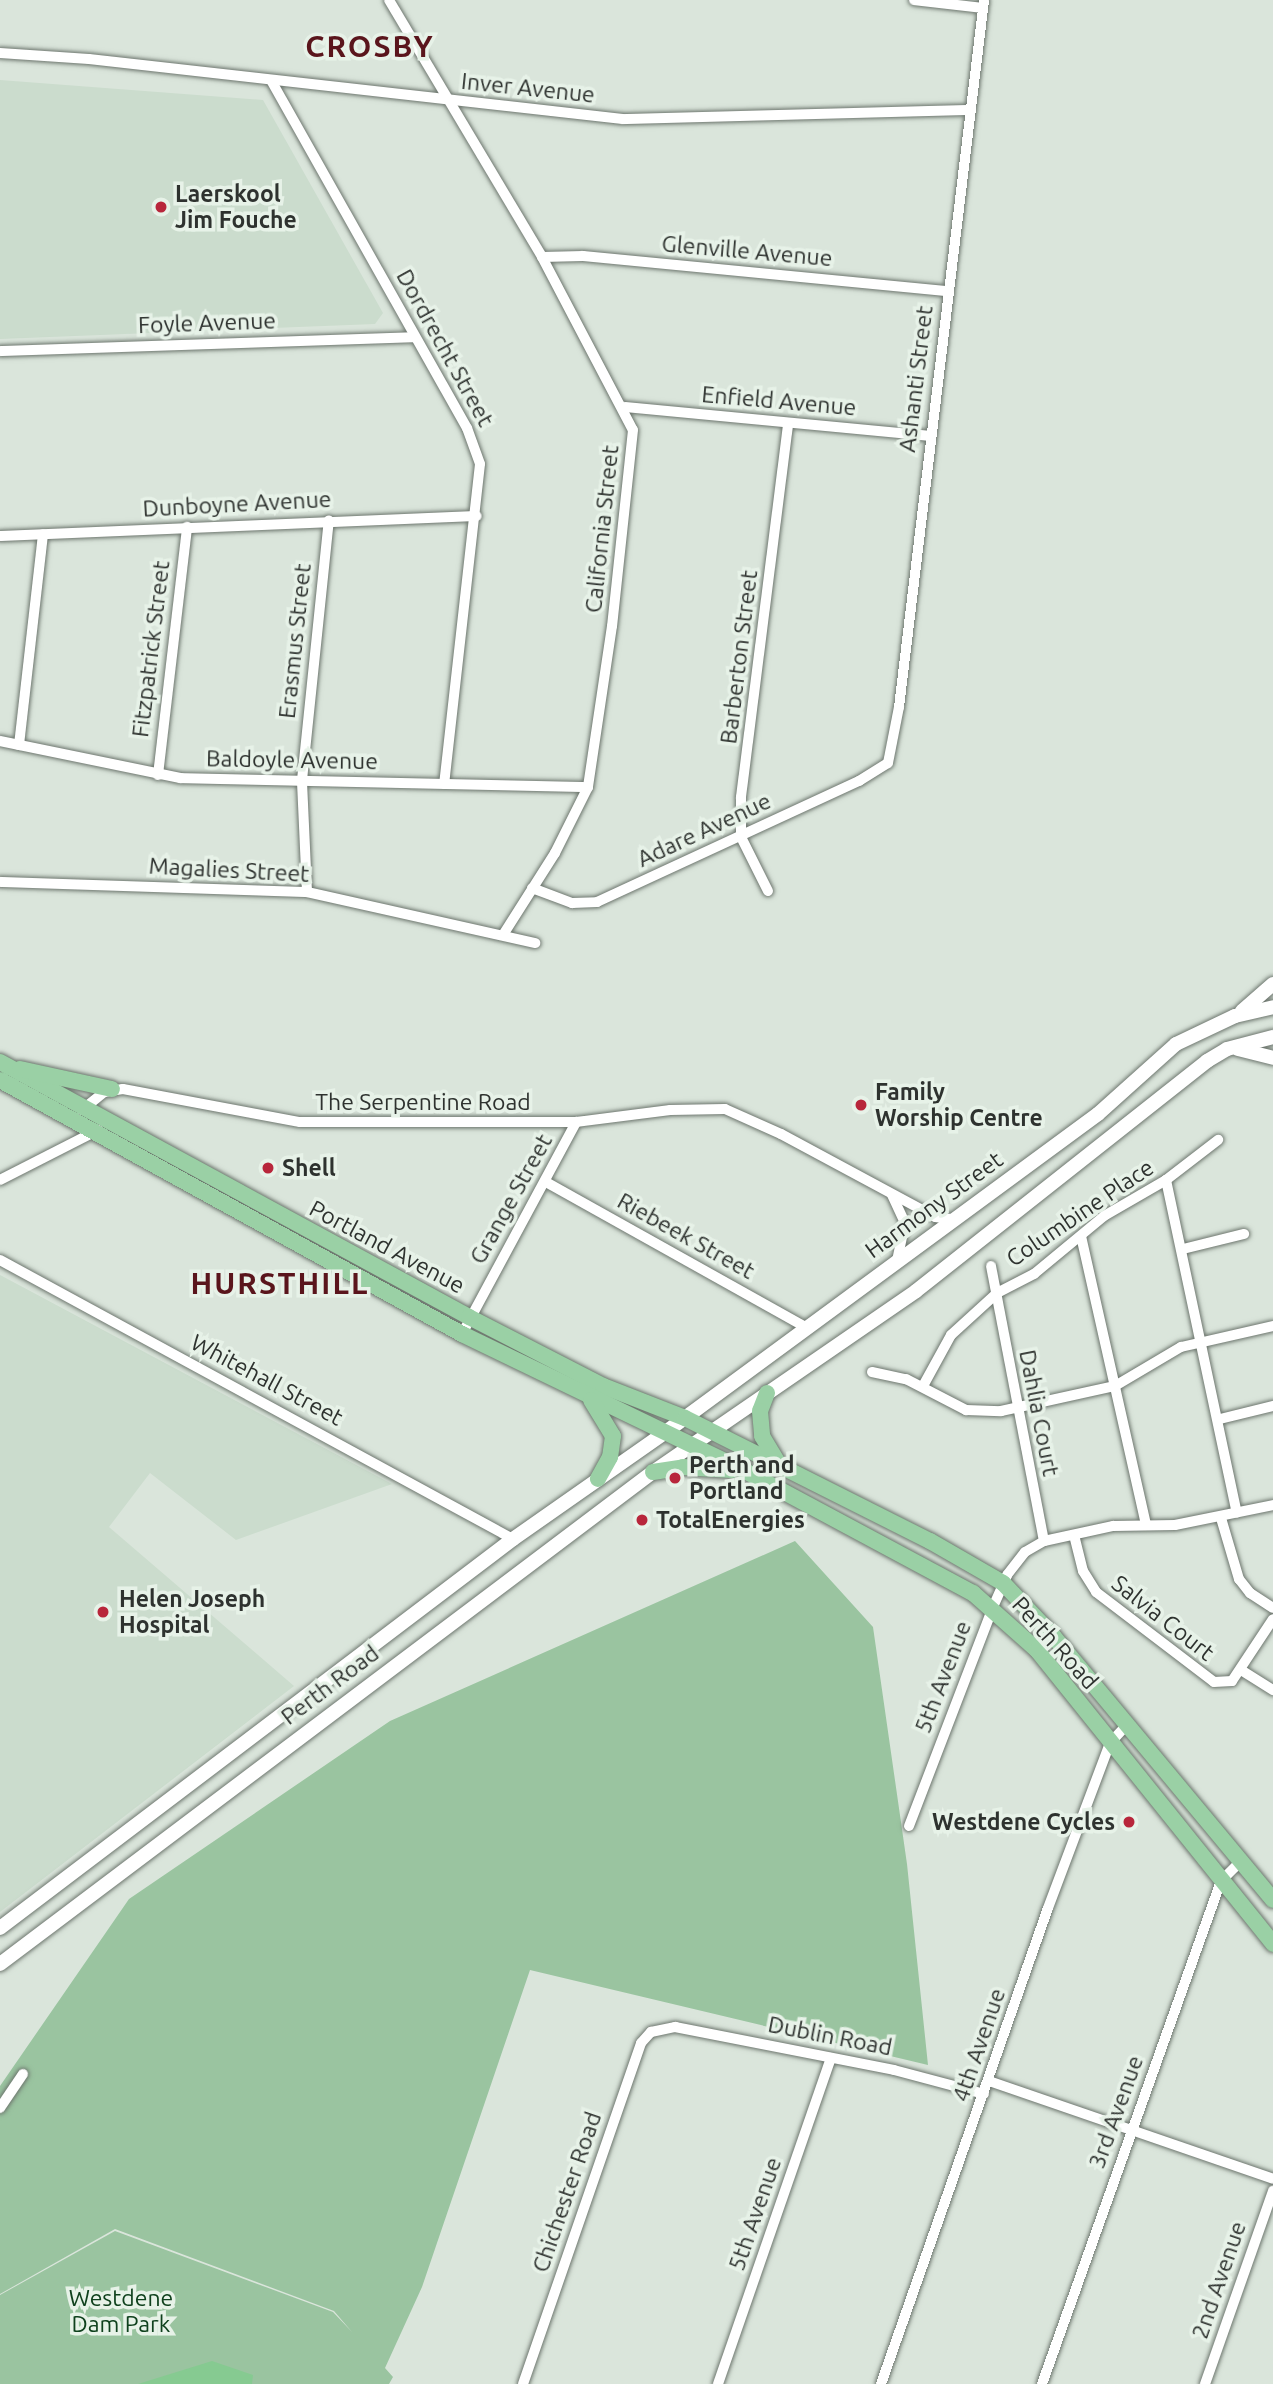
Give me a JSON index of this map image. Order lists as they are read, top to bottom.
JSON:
{
  "streets": {
    "main road": ["Harmony Street", "Portland Avenue", "Perth Road"],
    "street": [
      "Inver Avenue",
      "Glenville Avenue",
      "Foyle Avenue",
      "Dordrecht Street",
      "Ashanti Street",
      "Enfield Avenue",
      "Dunboyne Avenue",
      "California Street",
      "Erasmus Street",
      "Fitzpatrick Street",
      "Barberton Street",
      "Baldoyle Avenue",
      "Adare Avenue",
      "Magalies Street",
      "The Serpentine Road",
      "Grange Street",
      "Columbine Place",
      "Riebeek Street",
      "Whitehall Street",
      "Dahlia Court",
      "Salvia Court",
      "5th Avenue",
      "Dublin Road",
      "4th Avenue",
      "3rd Avenue",
      "Chichester Road",
      "2nd Avenue"
    ]
  },
  "crossings": [
    ["Inver Avenue", "Dordrecht Street"],
    ["Inver Avenue", "Ashanti Street"],
    ["Inver Avenue", "California Street"],
    ["Glenville Avenue", "Ashanti Street"],
    ["Glenville Avenue", "California Street"],
    ["Foyle Avenue", "Dordrecht Street"],
    ["Dordrecht Street", "Dunboyne Avenue"],
    ["Dordrecht Street", "Baldoyle Avenue"],
    ["Ashanti Street", "Enfield Avenue"],
    ["Ashanti Street", "Adare Avenue"],
    ["Enfield Avenue", "California Street"],
    ["Enfield Avenue", "Barberton Street"],
    ["Dunboyne Avenue", "Erasmus Street"],
    ["Dunboyne Avenue", "Fitzpatrick Street"],
    ["California Street", "Baldoyle Avenue"],
    ["California Street", "Adare Avenue"],
    ["California Street", "Magalies Street"],
    ["Erasmus Street", "Baldoyle Avenue"],
    ["Erasmus Street", "Magalies Street"],
    ["Fitzpatrick Street", "Baldoyle Avenue"],
    ["Barberton Street", "Adare Avenue"],
    ["The Serpentine Road", "Grange Street"],
    ["The Serpentine Road", "Harmony Street"],
    ["Grange Street", "Riebeek Street"],
    ["Grange Street", "Portland Avenue"],
    ["Harmony Street", "Riebeek Street"],
    ["Harmony Street", "Portland Avenue"],
    ["Harmony Street", "Perth Road"],
    ["Columbine Place", "Dahlia Court"],
    ["Portland Avenue", "Perth Road"],
    ["Whitehall Street", "Perth Road"],
    ["Dahlia Court", "5th Avenue"],
    ["Perth Road", "5th Avenue"],
    ["Perth Road", "4th Avenue"],
    ["Perth Road", "3rd Avenue"],
    ["5th Avenue", "Dublin Road"],
    ["Dublin Road", "4th Avenue"],
    ["Dublin Road", "Chichester Road"]
  ],
  "districts": ["CROSBY", "HURSTHILL"],
  "parks": ["Westdene Dam Park"],
  "places": [
    "Laerskool Jim Fouche",
    "Family Worship Centre",
    "Shell",
    "Perth and Portland",
    "TotalEnergies",
    "Helen Joseph Hospital",
    "Westdene Cycles"
  ]
}
